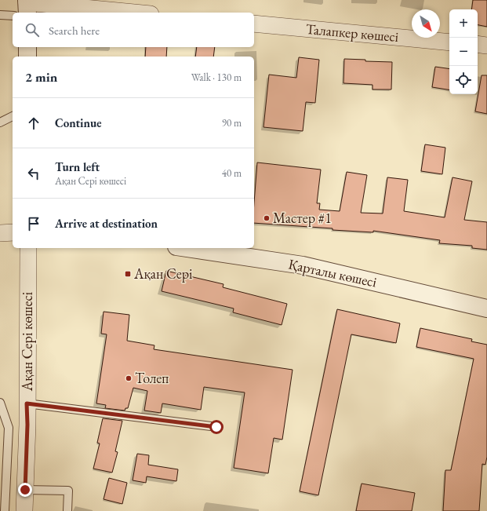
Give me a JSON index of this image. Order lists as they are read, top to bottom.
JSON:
{
  "streets": {
    "street": ["Талапкер көшесі", "Қарталы көшесі", "Ақан Сері көшесі"]
  },
  "places": {
    "other": ["Мастер #1", "Толеп"],
    "transit": ["Ақан Серi"]
  },
  "north": "bottom right",
  "page": {
    "map_buttons": ["+", "−"],
    "search": "Search here",
    "heading": ["2 min", "Walk · 130 m"],
    "list": [
      ["Continue", "90 m"],
      ["Turn left", "Ақан Сері көшесі", "40 m"],
      "Arrive at destination"
    ]
  }
}
